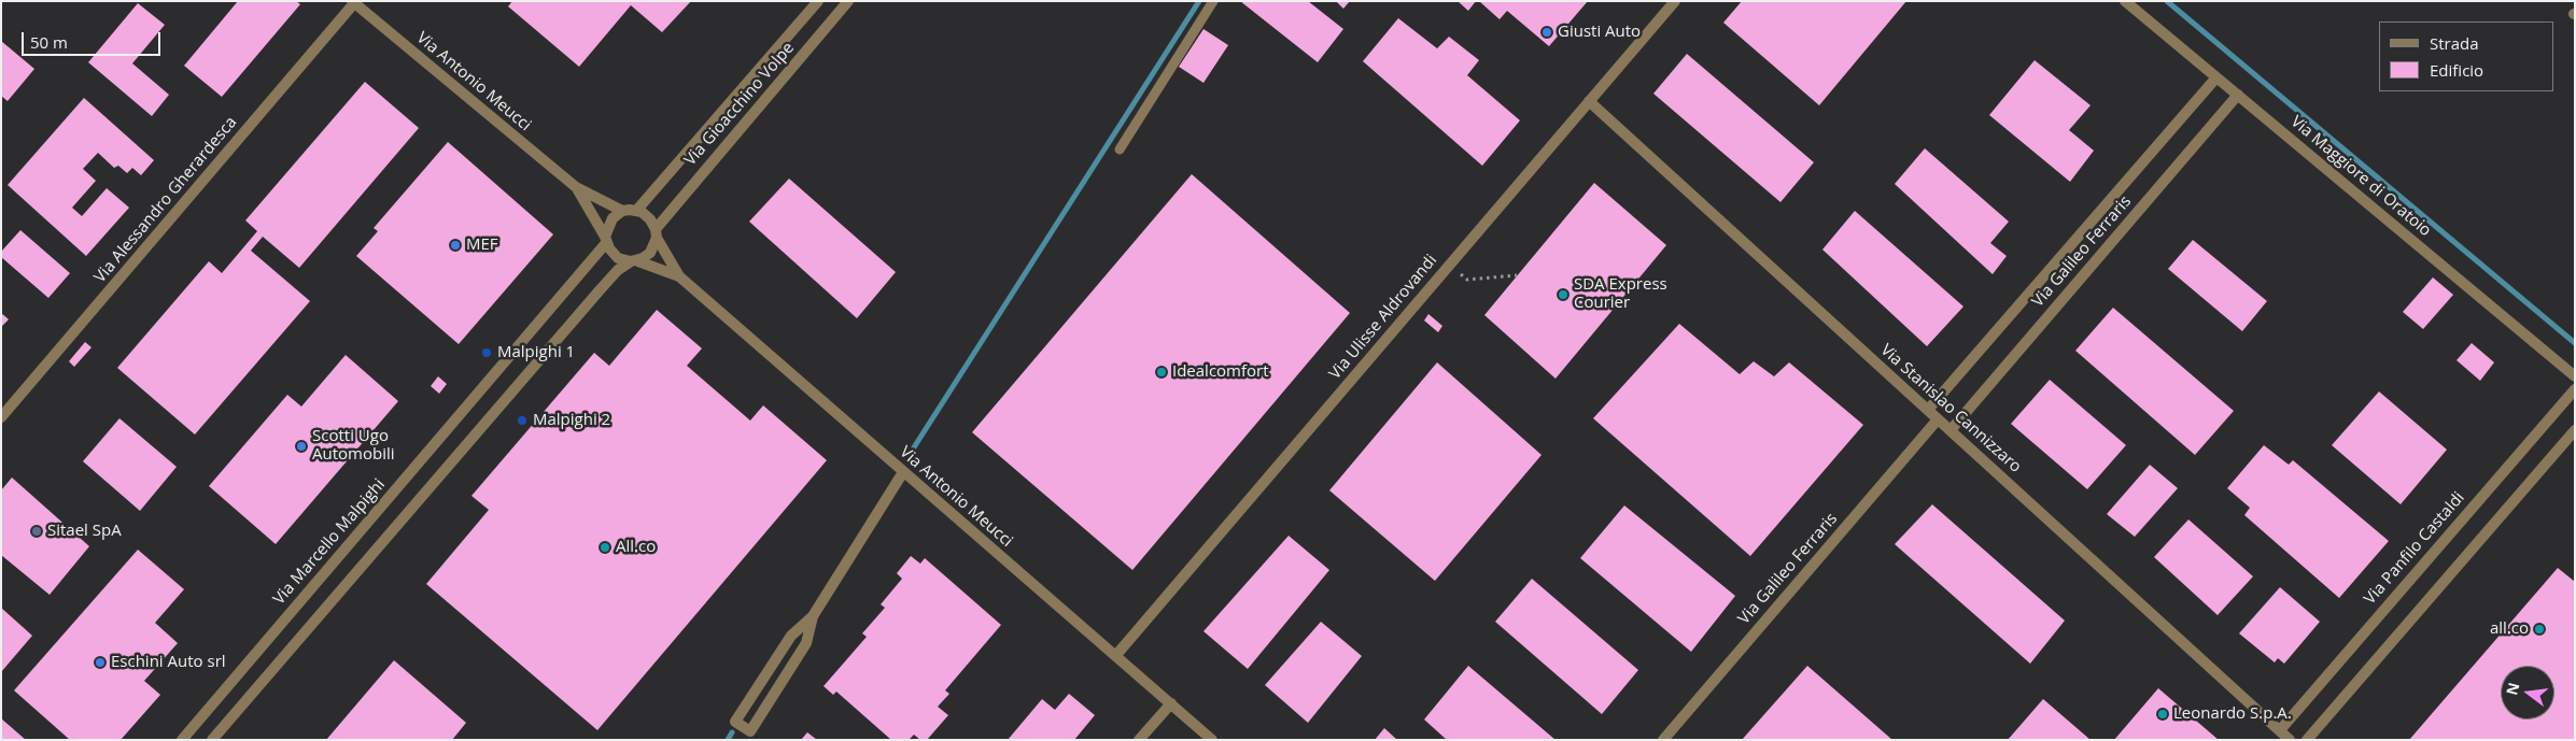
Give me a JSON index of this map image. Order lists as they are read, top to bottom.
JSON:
{
  "streets": {
    "street": [
      "Via Antonio Meucci",
      "Via Gioacchino Volpe",
      "Via Maggiore di Oratoio",
      "Via Alessandro Gherardesca",
      "Via Galileo Ferraris",
      "Via Ulisse Aldrovandi",
      "Via Stanislao Cannizzaro",
      "Via Marcello Malpighi",
      "Via Panfilo Castaldi"
    ]
  },
  "crossings": [
    ["Via Antonio Meucci", "Via Gioacchino Volpe"],
    ["Via Antonio Meucci", "Via Alessandro Gherardesca"],
    ["Via Antonio Meucci", "Via Ulisse Aldrovandi"],
    ["Via Antonio Meucci", "Via Marcello Malpighi"],
    ["Via Gioacchino Volpe", "Via Marcello Malpighi"],
    ["Via Maggiore di Oratoio", "Via Galileo Ferraris"],
    ["Via Galileo Ferraris", "Via Stanislao Cannizzaro"],
    ["Via Ulisse Aldrovandi", "Via Stanislao Cannizzaro"],
    ["Via Stanislao Cannizzaro", "Via Panfilo Castaldi"]
  ],
  "places": [
    "Giusti Auto",
    "MEF",
    "SDA Express Courier",
    "Malpighi 1",
    "Idealcomfort",
    "Malpighi 2",
    "Scotti Ugo Automobili",
    "Sitael SpA",
    "All.co",
    "all.co",
    "Eschini Auto srl",
    "Leonardo S.p.A."
  ],
  "legend": ["Strada", "Edificio"],
  "scale_bar": "50 m",
  "north": "left"
}
